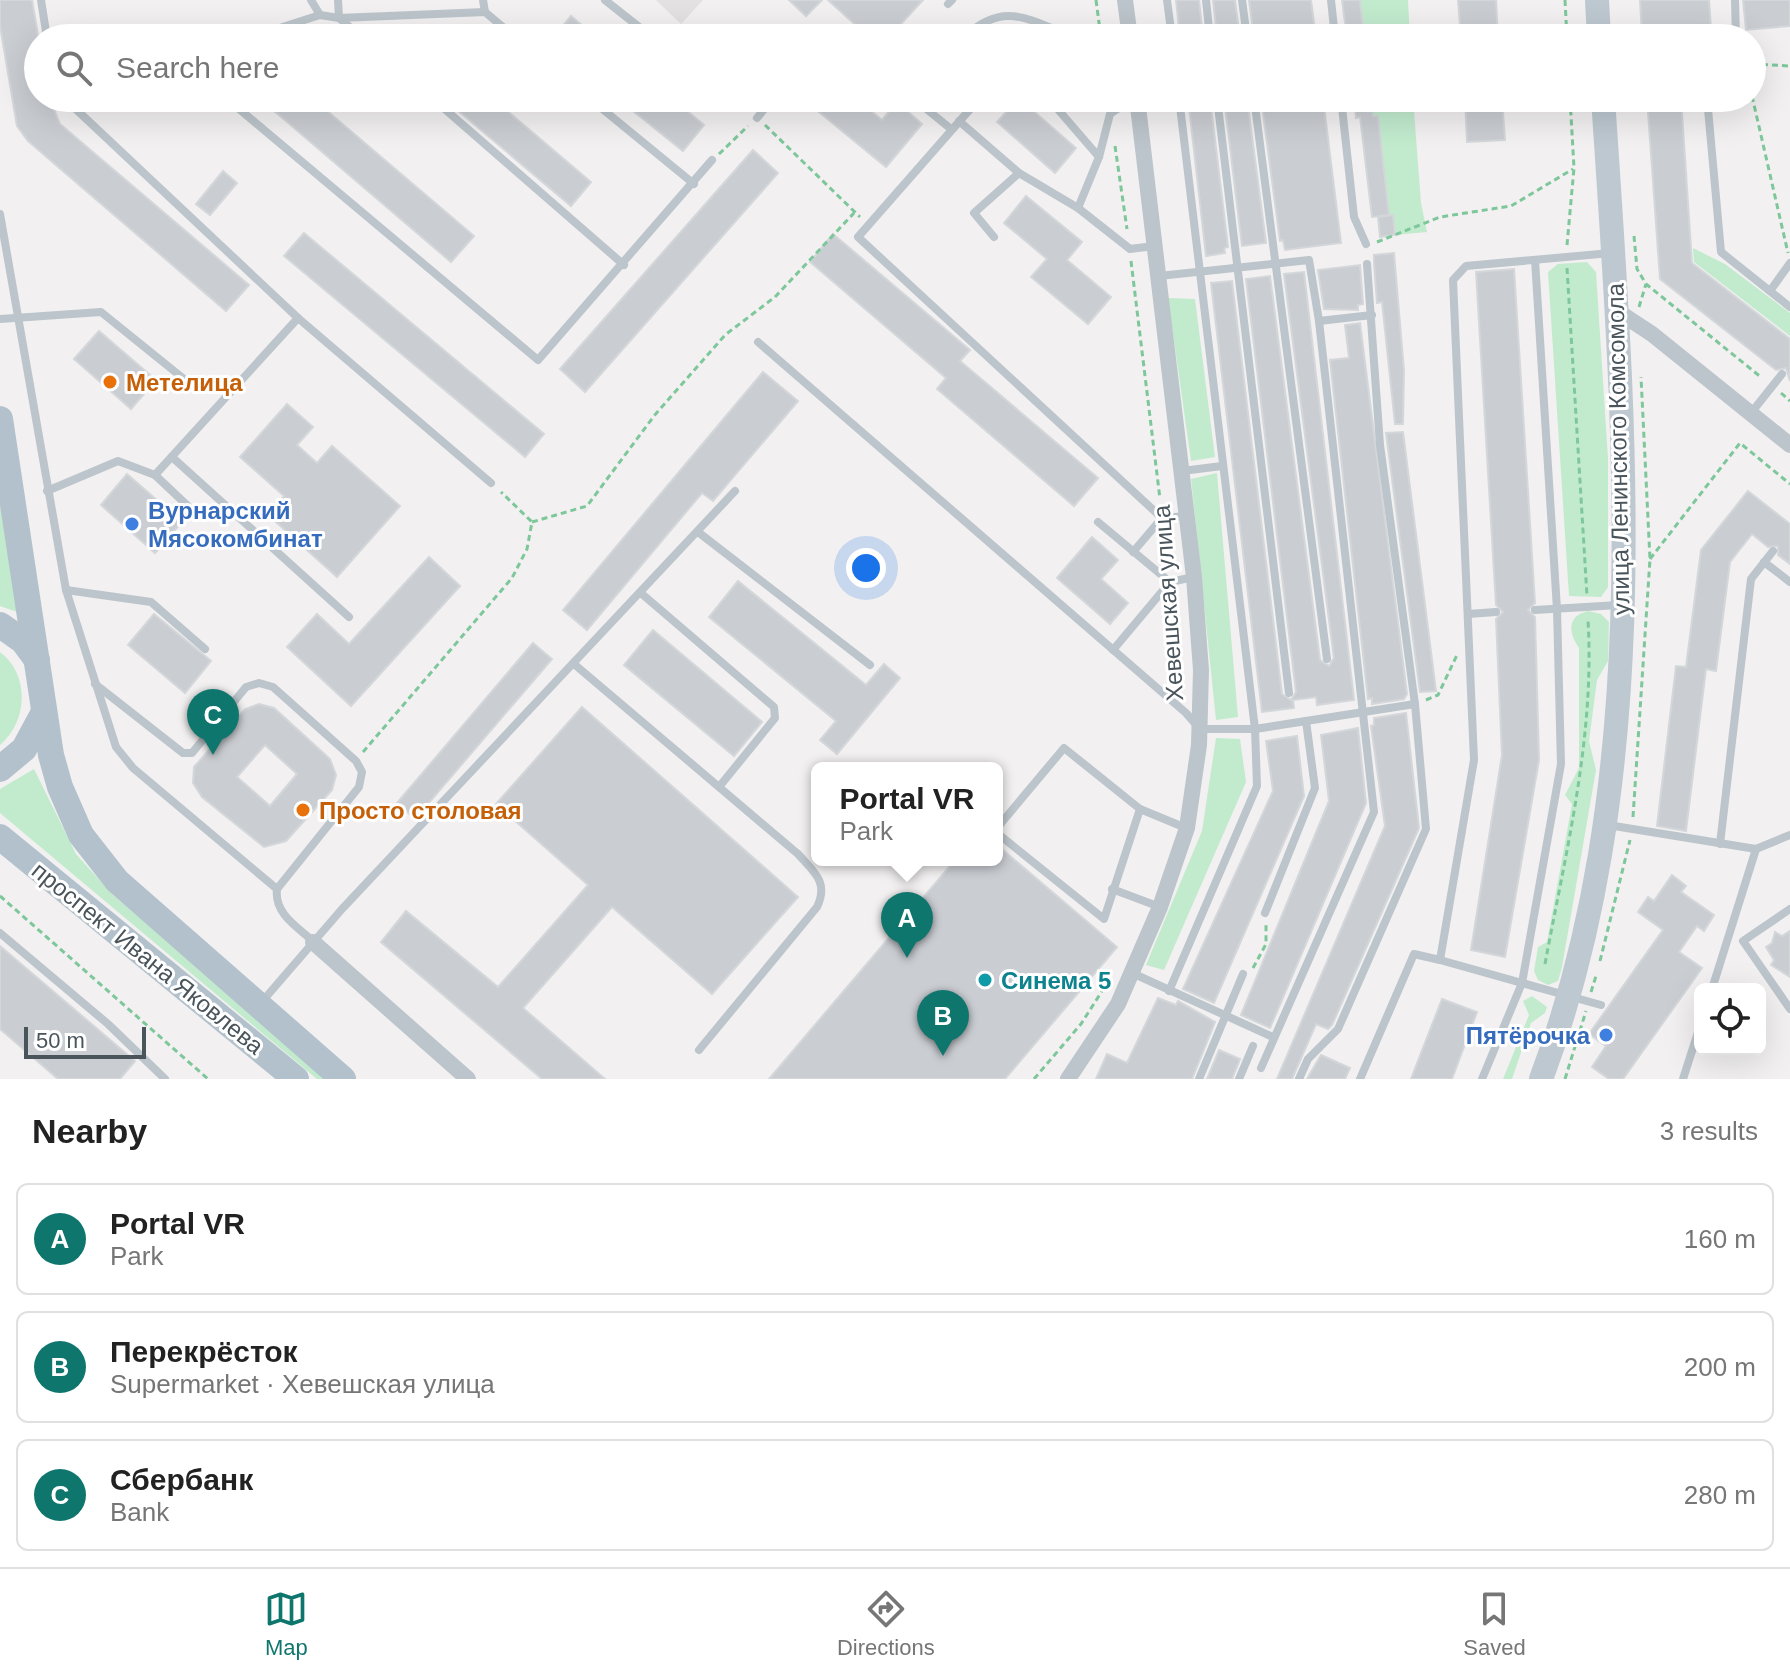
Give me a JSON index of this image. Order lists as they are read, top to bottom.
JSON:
{
  "streets": {
    "main road": ["улица Ленинского Комсомола", "проспект Ивана Яковлева"],
    "street": ["Хевешская улица"]
  },
  "places": [
    "Метелица",
    "Вурнарский Мясокомбинат",
    "Просто столовая",
    "Синема 5",
    "Пятёрочка"
  ],
  "scale_bar": "50 m",
  "page": {
    "search": "Search here",
    "pins": ["C", "A", "B"],
    "popup": ["Portal VR", "Park"],
    "scale": "50 m",
    "heading": ["Nearby", "3 results"],
    "list": [
      {
        "mark": "A",
        "name": "Portal VR",
        "note": "Park",
        "value": "160 m"
      },
      {
        "mark": "B",
        "name": "Перекрёсток",
        "note": "Supermarket · Хевешская улица",
        "value": "200 m"
      },
      {
        "mark": "C",
        "name": "Сбербанк",
        "note": "Bank",
        "value": "280 m"
      }
    ],
    "nav": ["Map", "Directions", "Saved"]
  }
}
